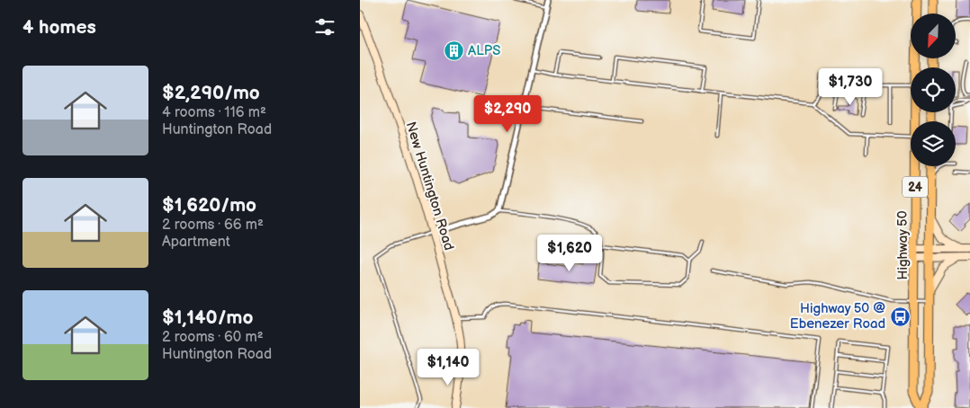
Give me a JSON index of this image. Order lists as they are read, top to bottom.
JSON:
{
  "streets": {
    "main road": ["24", "Highway 50"],
    "street": ["New Huntington Road"]
  },
  "places": {
    "building": ["ALPS"],
    "bus stop": ["Highway 50 @ Ebenezer Road"]
  },
  "north": "bottom left",
  "page": {
    "heading": "4 homes",
    "list": [
      {
        "name": "$2,290/mo",
        "note": "4 rooms · 116 m² · Huntington Road"
      },
      {
        "name": "$1,620/mo",
        "note": "2 rooms · 66 m² · Apartment"
      },
      {
        "name": "$1,140/mo",
        "note": "2 rooms · 60 m² · Huntington Road"
      }
    ],
    "price": [
      "$1,730",
      "$2,290",
      "$1,620",
      "$1,140"
    ]
  }
}
